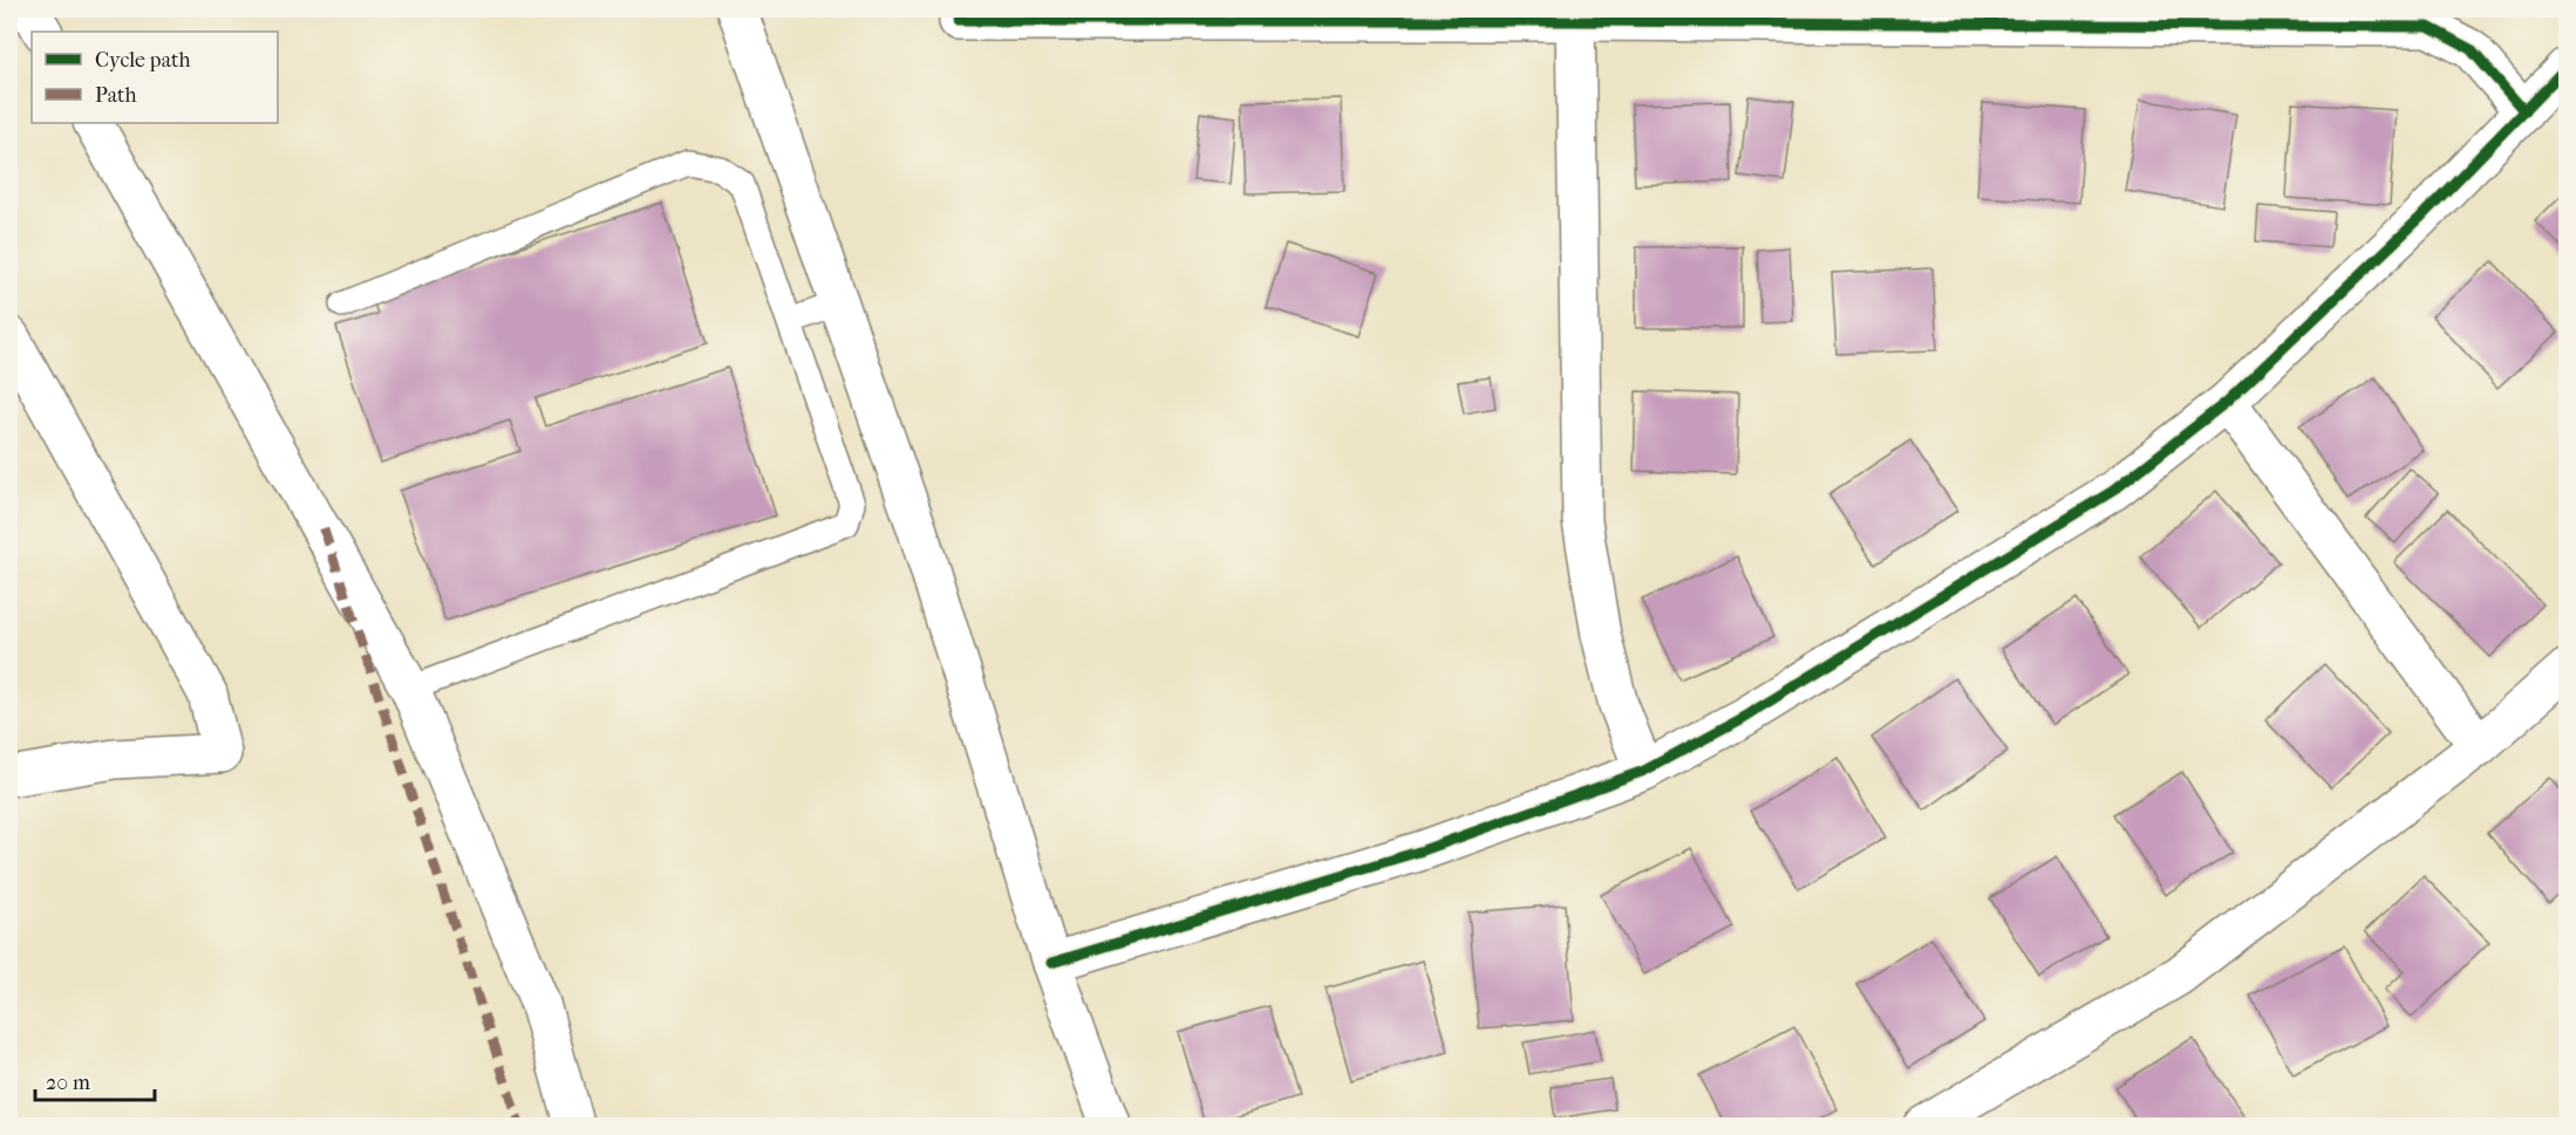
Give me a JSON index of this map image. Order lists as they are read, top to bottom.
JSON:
{
  "legend": ["Cycle path", "Path"],
  "scale_bar": "20 m"
}
